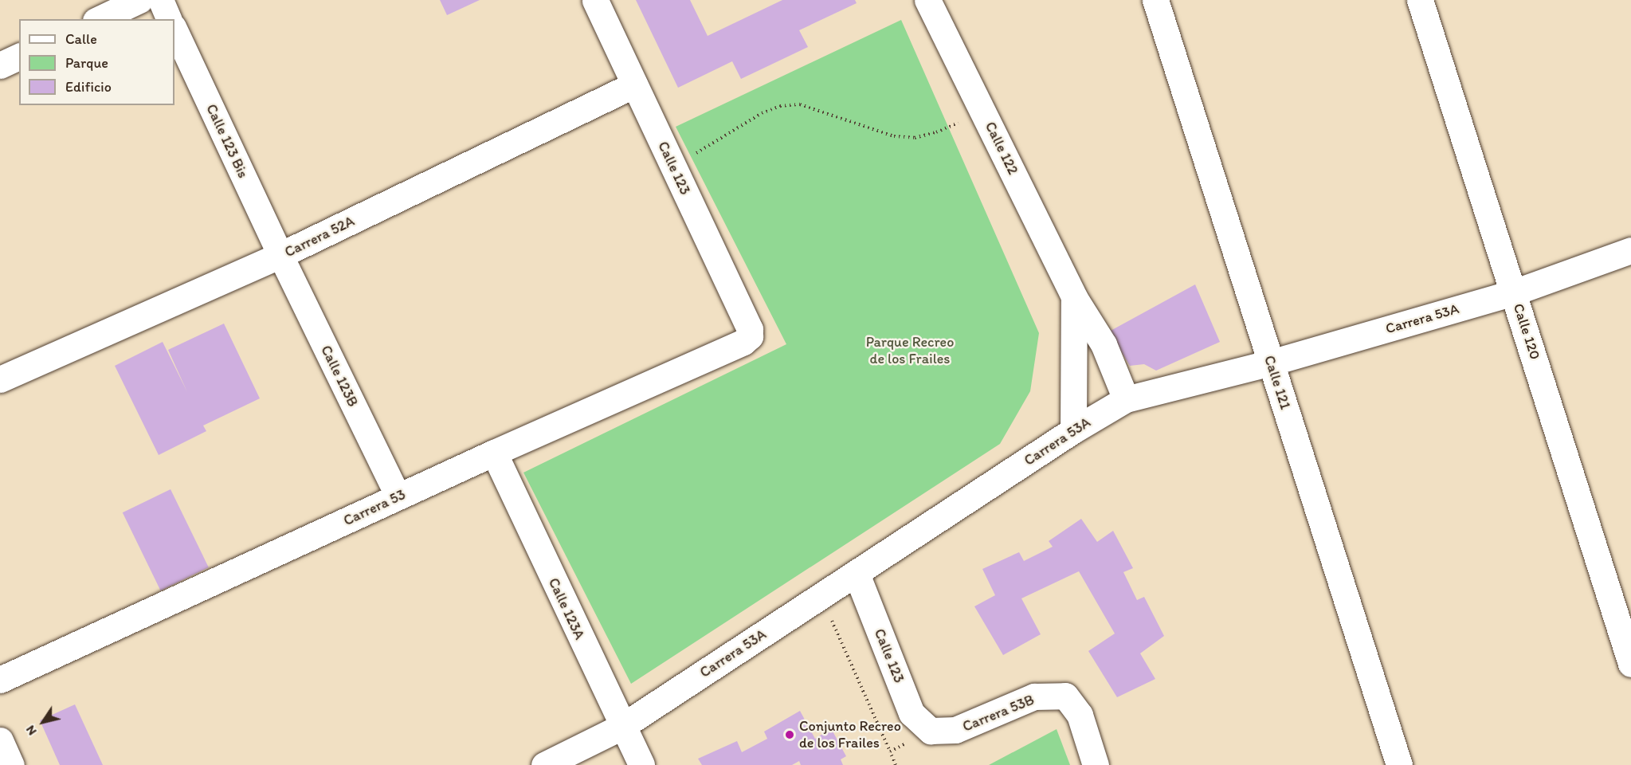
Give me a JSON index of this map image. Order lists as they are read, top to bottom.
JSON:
{
  "streets": {
    "street": [
      "Calle 123 Bis",
      "Calle 122",
      "Calle 123",
      "Carrera 52A",
      "Carrera 53A",
      "Calle 120",
      "Calle 123B",
      "Calle 121",
      "Carrera 53",
      "Calle 123A",
      "Carrera 53B"
    ]
  },
  "crossings": [
    ["Calle 123 Bis", "Carrera 52A"],
    ["Calle 123 Bis", "Calle 123B"],
    ["Calle 122", "Carrera 53A"],
    ["Calle 123", "Carrera 52A"],
    ["Calle 123", "Carrera 53A"],
    ["Calle 123", "Carrera 53"],
    ["Calle 123", "Carrera 53B"],
    ["Carrera 52A", "Calle 123B"],
    ["Carrera 53A", "Calle 120"],
    ["Carrera 53A", "Calle 121"],
    ["Carrera 53A", "Calle 123A"],
    ["Calle 123B", "Carrera 53"],
    ["Carrera 53", "Calle 123A"]
  ],
  "parks": ["Parque Recreo de los Frailes"],
  "places": ["Conjunto Recreo de los Frailes"],
  "legend": ["Calle", "Parque", "Edificio"],
  "north": "bottom left"
}
